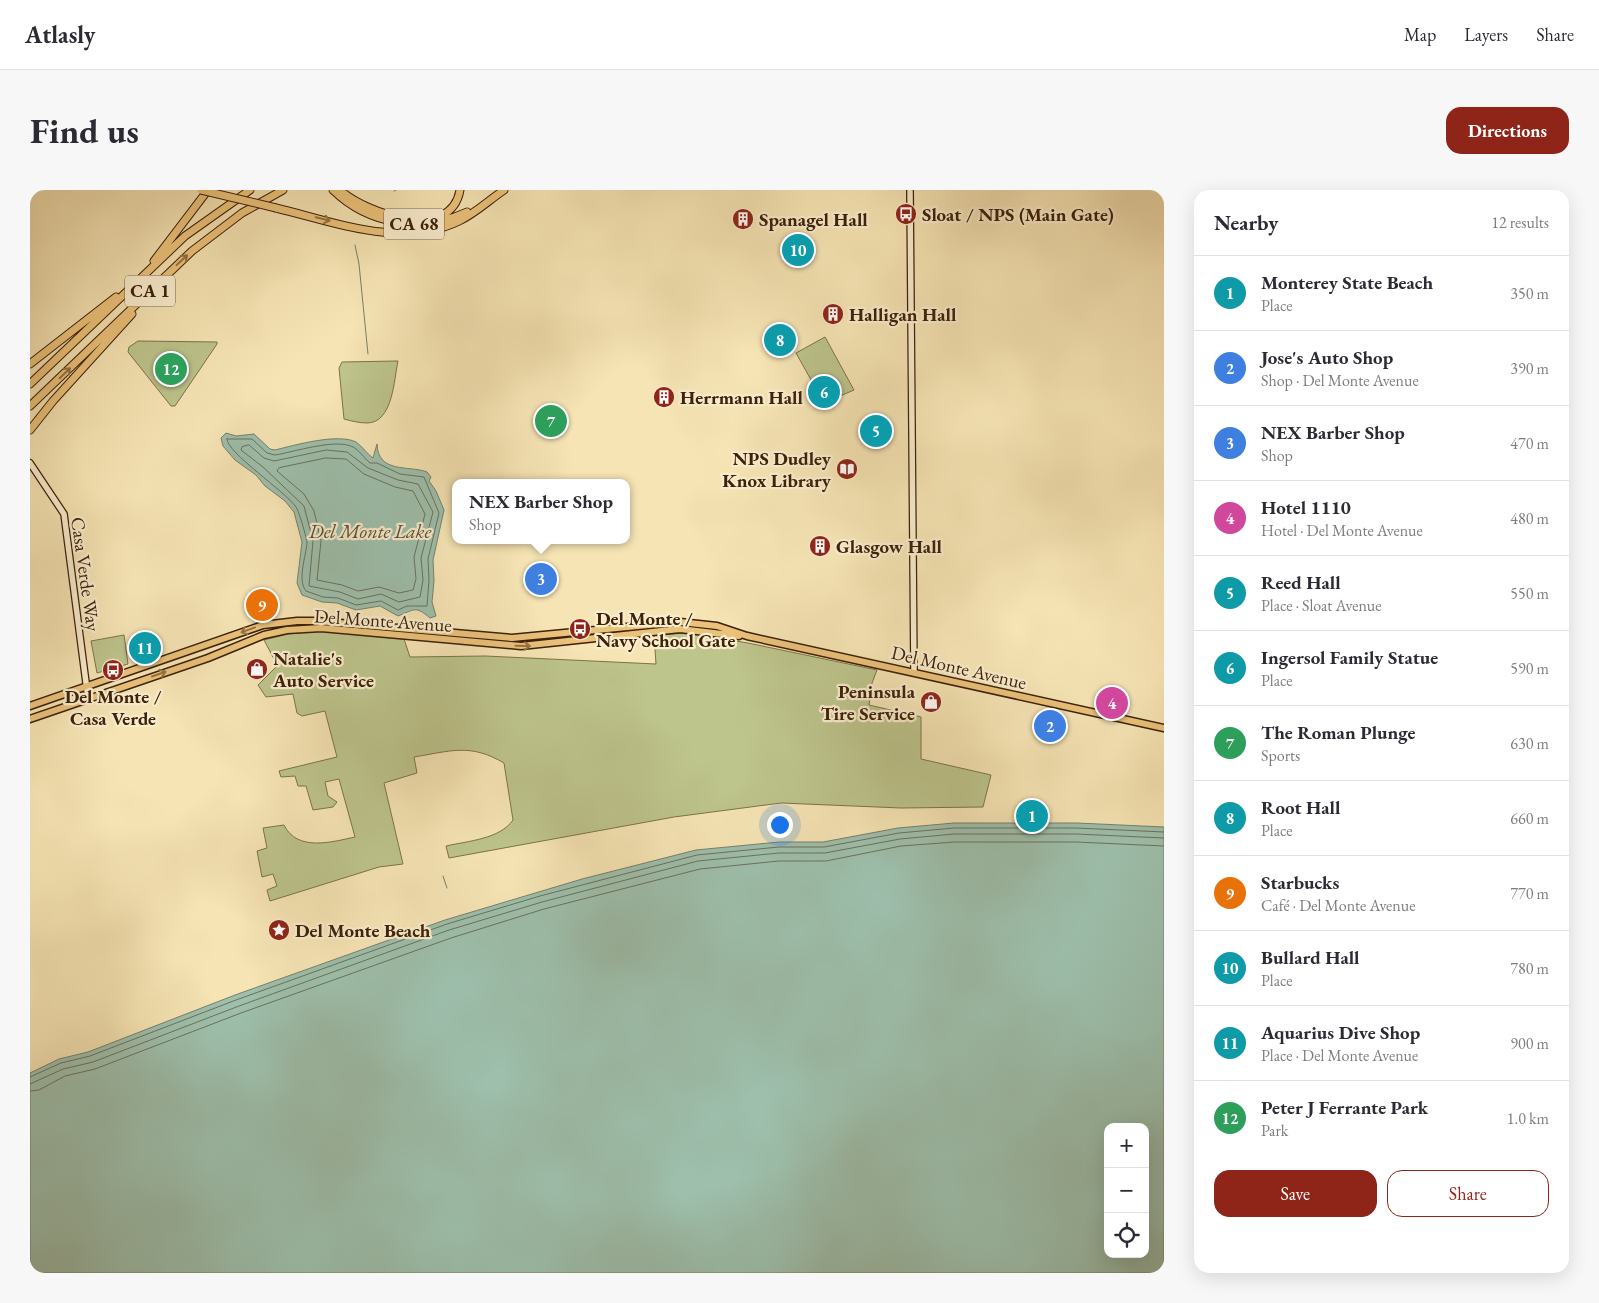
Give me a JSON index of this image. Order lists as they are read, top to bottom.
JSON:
{
  "streets": {
    "highway": ["CA 68", "CA 1"],
    "main road": ["Del Monte Avenue"],
    "street": ["Casa Verde Way"]
  },
  "crossings": [
    ["Casa Verde Way", "Del Monte Avenue"]
  ],
  "water": ["Del Monte Lake"],
  "places": {
    "bus stop": ["Sloat / NPS (Main Gate)", "Del Monte / Navy School Gate", "Del Monte / Casa Verde"],
    "building": [
      "Spanagel Hall",
      "Halligan Hall",
      "Herrmann Hall",
      "Glasgow Hall"
    ],
    "library": ["NPS Dudley Knox Library"],
    "shop": ["Natalie's Auto Service", "Peninsula Tire Service"],
    "place": ["Del Monte Beach"]
  },
  "page": {
    "header": "Atlasly",
    "nav": ["Map", "Layers", "Share"],
    "buttons": [
      "Directions",
      ["Save", "Share"]
    ],
    "title": "Find us",
    "heading": ["Nearby", "12 results"],
    "pins": [
      "10",
      "8",
      "12",
      "6",
      "7",
      "5",
      "3",
      "9",
      "11",
      "4",
      "2",
      "1"
    ],
    "list": [
      {
        "mark": "1",
        "name": "Monterey State Beach",
        "note": "Place",
        "value": "350 m"
      },
      {
        "mark": "2",
        "name": "Jose's Auto Shop",
        "note": "Shop · Del Monte Avenue",
        "value": "390 m"
      },
      {
        "mark": "3",
        "name": "NEX Barber Shop",
        "note": "Shop",
        "value": "470 m"
      },
      {
        "mark": "4",
        "name": "Hotel 1110",
        "note": "Hotel · Del Monte Avenue",
        "value": "480 m"
      },
      {
        "mark": "5",
        "name": "Reed Hall",
        "note": "Place · Sloat Avenue",
        "value": "550 m"
      },
      {
        "mark": "6",
        "name": "Ingersol Family Statue",
        "note": "Place",
        "value": "590 m"
      },
      {
        "mark": "7",
        "name": "The Roman Plunge",
        "note": "Sports",
        "value": "630 m"
      },
      {
        "mark": "8",
        "name": "Root Hall",
        "note": "Place",
        "value": "660 m"
      },
      {
        "mark": "9",
        "name": "Starbucks",
        "note": "Café · Del Monte Avenue",
        "value": "770 m"
      },
      {
        "mark": "10",
        "name": "Bullard Hall",
        "note": "Place",
        "value": "780 m"
      },
      {
        "mark": "11",
        "name": "Aquarius Dive Shop",
        "note": "Place · Del Monte Avenue",
        "value": "900 m"
      },
      {
        "mark": "12",
        "name": "Peter J Ferrante Park",
        "note": "Park",
        "value": "1.0 km"
      }
    ],
    "popup": ["NEX Barber Shop", "Shop"],
    "map_buttons": ["+", "−"]
  }
}
